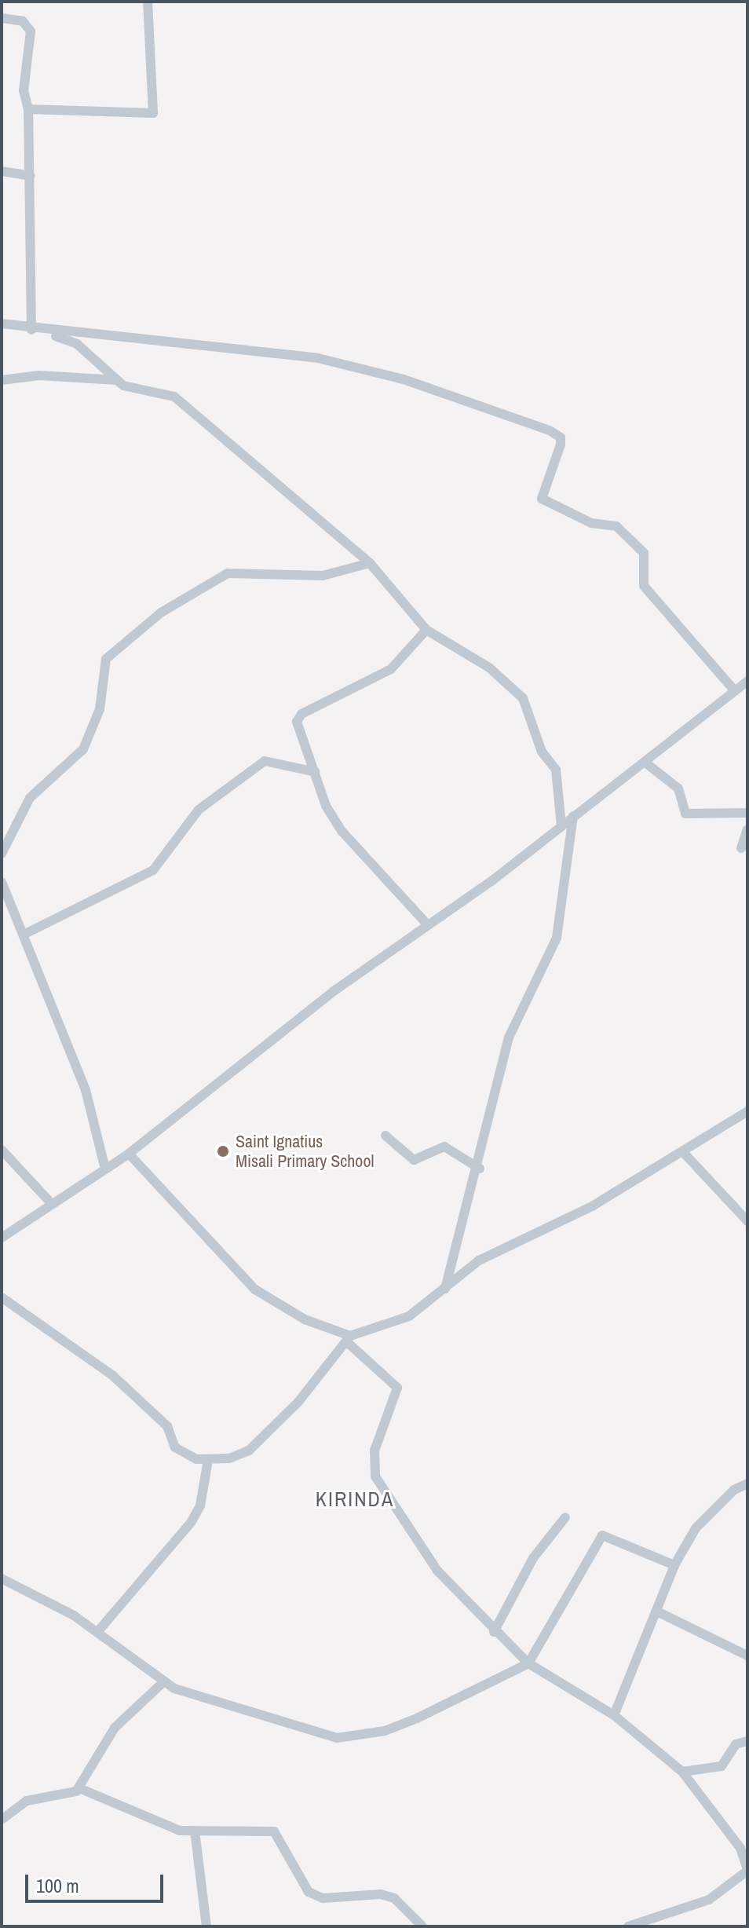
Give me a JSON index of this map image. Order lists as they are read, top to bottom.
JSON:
{
  "districts": ["KIRINDA"],
  "places": ["Saint Ignatius Misali Primary School"],
  "scale_bar": "100 m"
}
